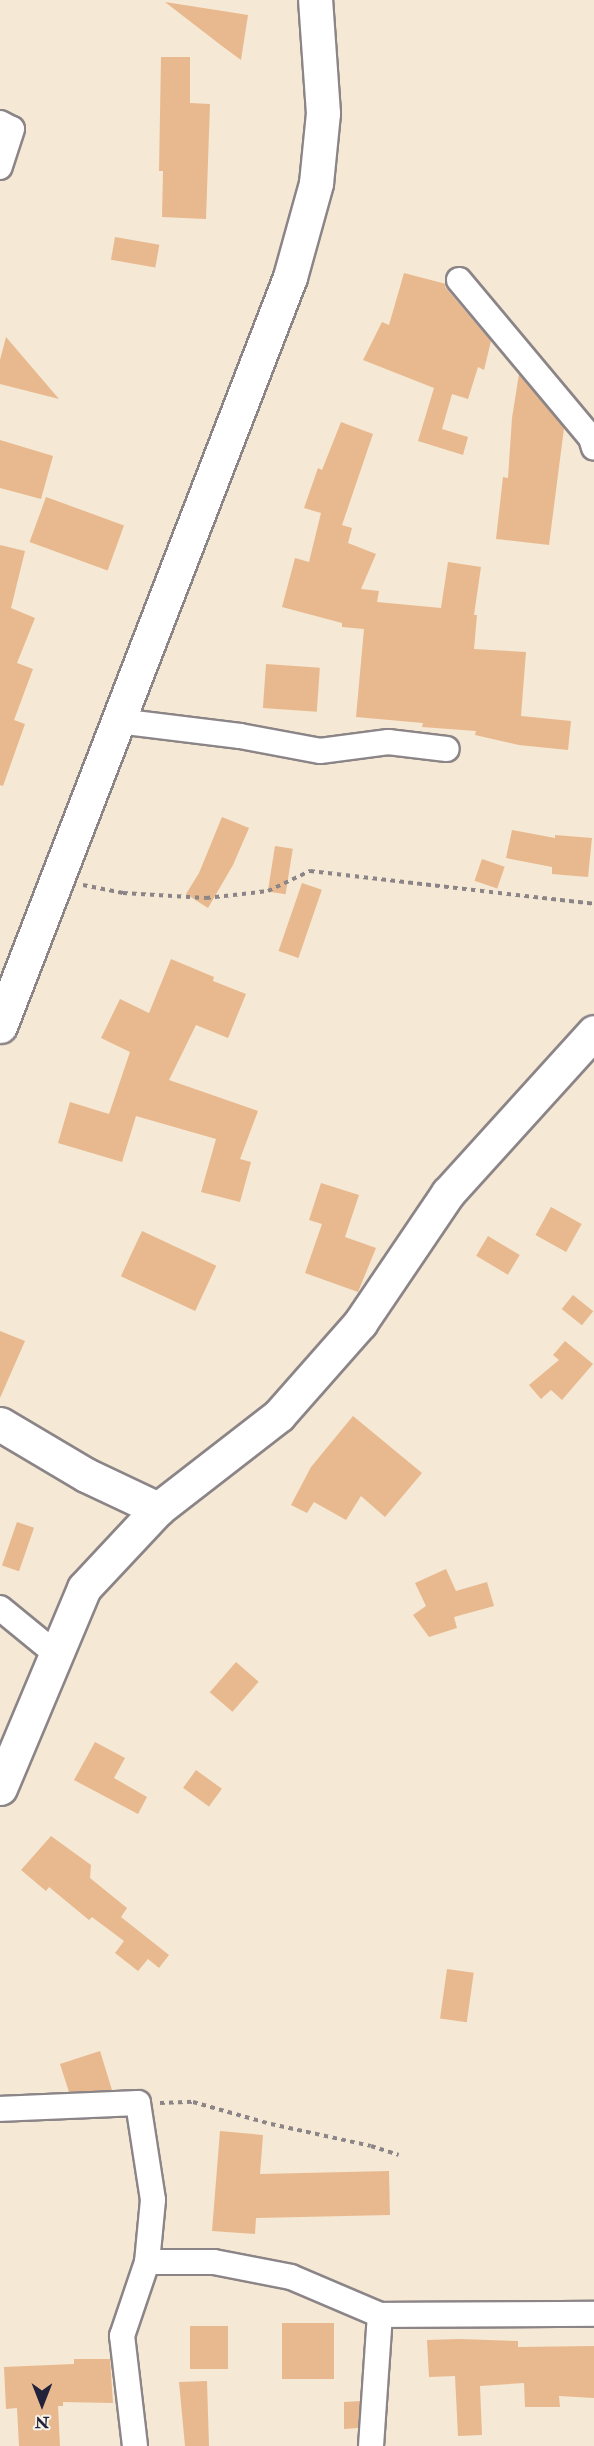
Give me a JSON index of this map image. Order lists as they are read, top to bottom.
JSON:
{
  "north": "bottom"
}
